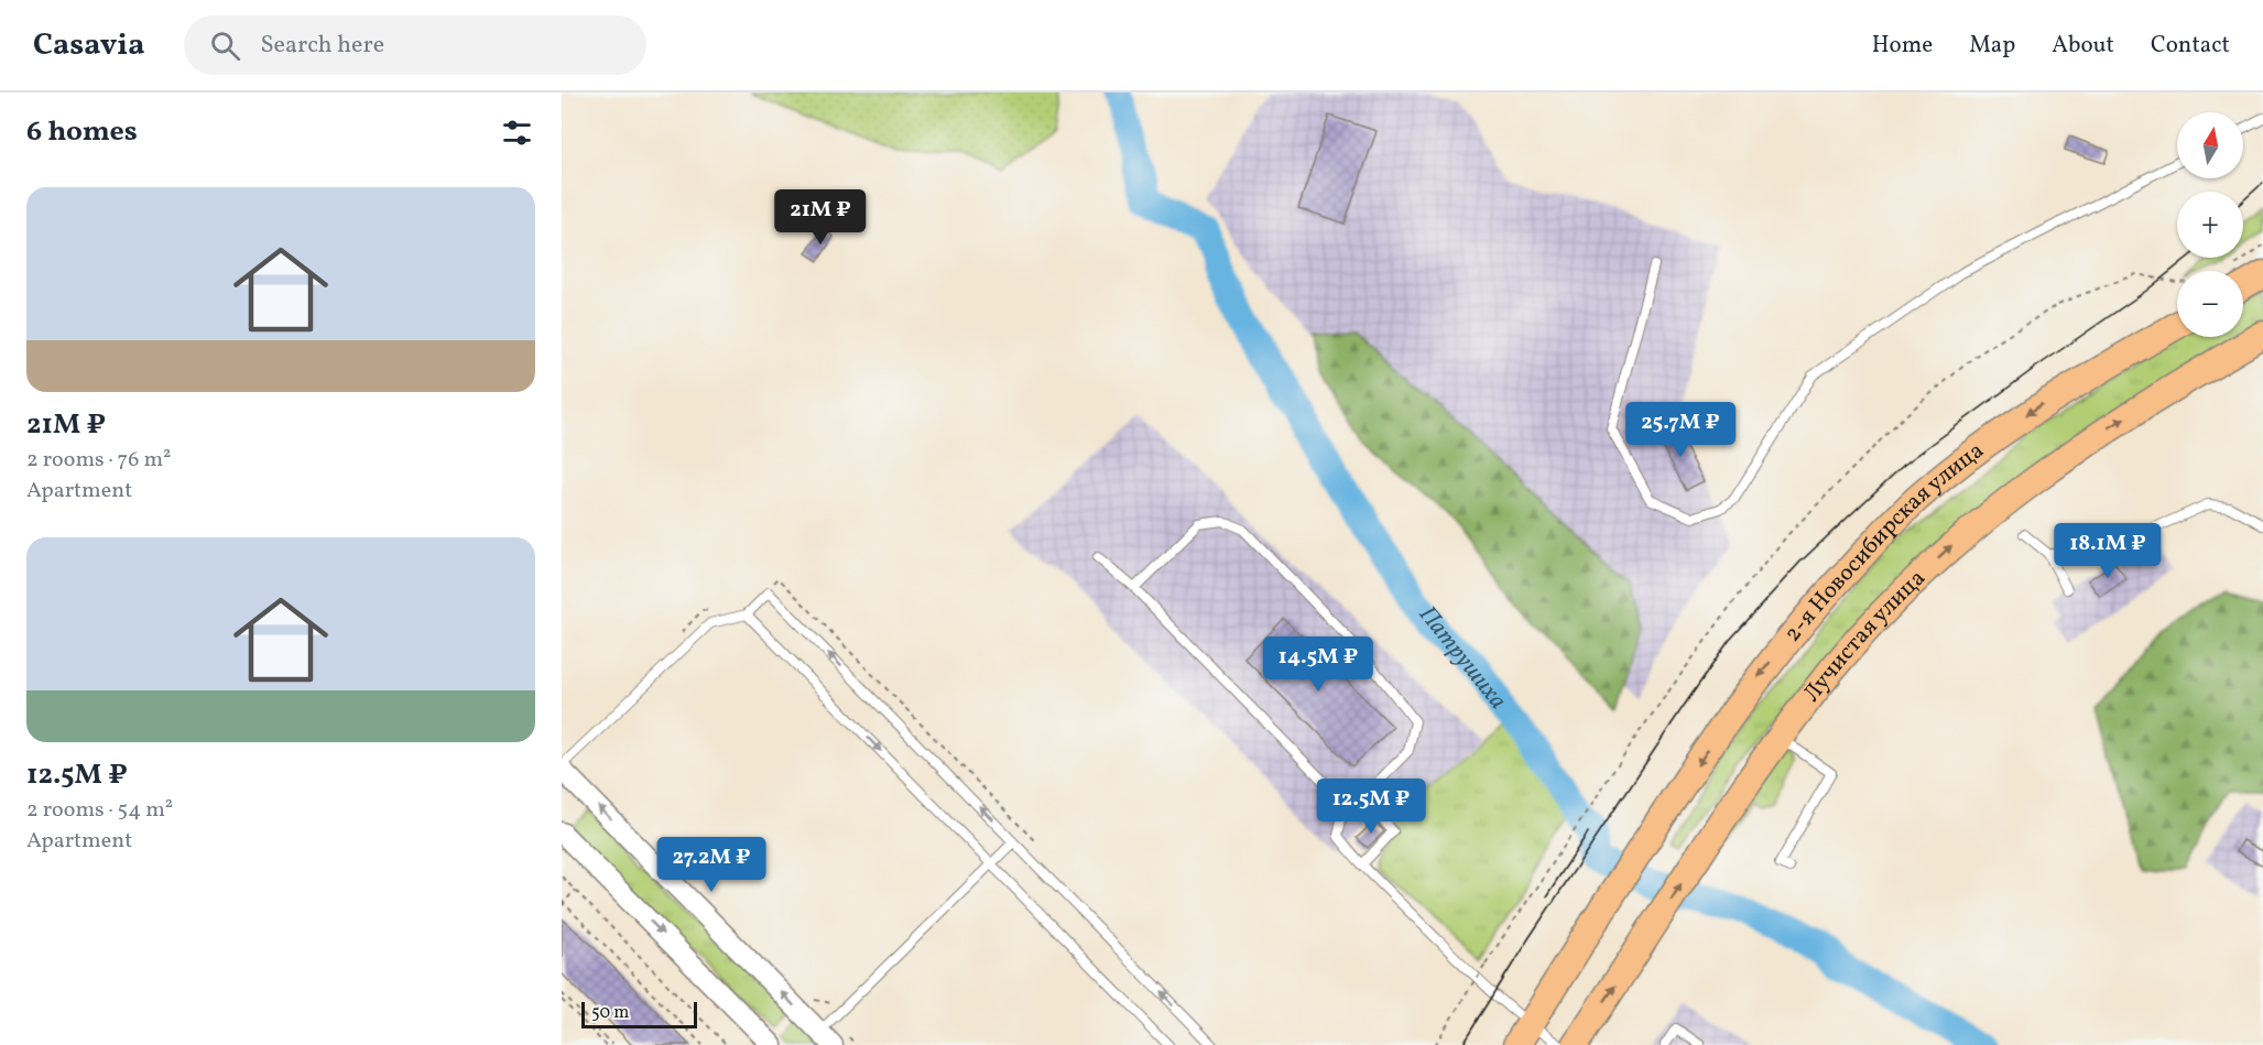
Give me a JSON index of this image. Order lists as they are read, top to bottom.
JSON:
{
  "streets": {
    "main road": ["2-я Новосибирская улица", "Лучистая улица"]
  },
  "one_way": ["2-я Новосибирская улица", "Лучистая улица"],
  "water": ["Патрушиха"],
  "scale_bar": "50 m",
  "north": "top",
  "page": {
    "header": "Casavia",
    "search": "Search here",
    "nav": [
      "Home",
      "Map",
      "About",
      "Contact"
    ],
    "heading": "6 homes",
    "map_buttons": ["+", "−"],
    "list": [
      {
        "name": "21M ₽",
        "note": "2 rooms · 76 m² · Apartment"
      },
      {
        "name": "12.5M ₽",
        "note": "2 rooms · 54 m² · Apartment"
      }
    ],
    "price": [
      "21M ₽",
      "25.7M ₽",
      "18.1M ₽",
      "14.5M ₽",
      "12.5M ₽",
      "27.2M ₽"
    ],
    "scale": "50 m"
  }
}
